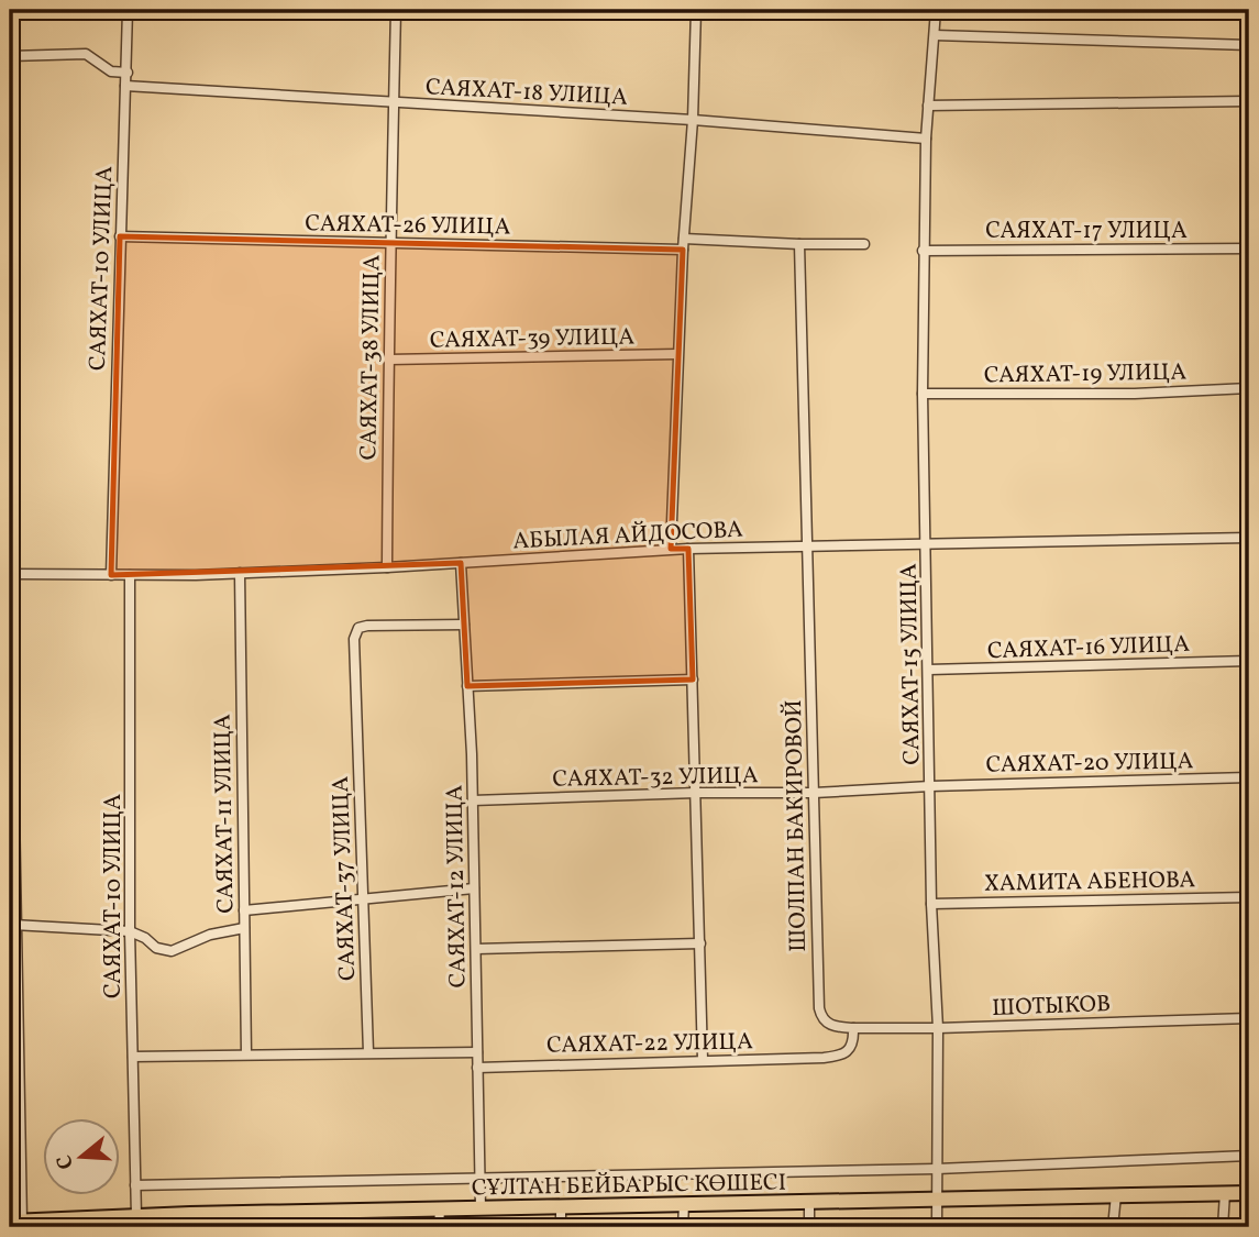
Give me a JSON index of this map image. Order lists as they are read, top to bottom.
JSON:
{
  "streets": {
    "main road": ["СҰЛТАН БЕЙБАРЫС КӨШЕСІ"],
    "street": [
      "САЯХАТ-18 УЛИЦА",
      "САЯХАТ-26 УЛИЦА",
      "САЯХАТ-17 УЛИЦА",
      "САЯХАТ-10 УЛИЦА",
      "САЯХАТ-39 УЛИЦА",
      "САЯХАТ-38 УЛИЦА",
      "САЯХАТ-19 УЛИЦА",
      "АБЫЛАЯ АЙДОСОВА",
      "САЯХАТ-16 УЛИЦА",
      "САЯХАТ-15 УЛИЦА",
      "САЯХАТ-20 УЛИЦА",
      "САЯХАТ-32 УЛИЦА",
      "САЯХАТ-11 УЛИЦА",
      "ШОЛПАН БАКИРОВОЙ",
      "САЯХАТ-37 УЛИЦА",
      "ХАМИТА АБЕНОВА",
      "САЯХАТ-12 УЛИЦА",
      "ШОТЫКОВ",
      "САЯХАТ-22 УЛИЦА"
    ]
  },
  "crossings": [
    ["САЯХАТ-18 УЛИЦА", "САЯХАТ-10 УЛИЦА"],
    ["САЯХАТ-18 УЛИЦА", "САЯХАТ-38 УЛИЦА"],
    ["САЯХАТ-18 УЛИЦА", "САЯХАТ-15 УЛИЦА"],
    ["САЯХАТ-26 УЛИЦА", "САЯХАТ-10 УЛИЦА"],
    ["САЯХАТ-26 УЛИЦА", "САЯХАТ-38 УЛИЦА"],
    ["САЯХАТ-17 УЛИЦА", "САЯХАТ-15 УЛИЦА"],
    ["САЯХАТ-10 УЛИЦА", "АБЫЛАЯ АЙДОСОВА"],
    ["САЯХАТ-10 УЛИЦА", "СҰЛТАН БЕЙБАРЫС КӨШЕСІ"],
    ["САЯХАТ-39 УЛИЦА", "САЯХАТ-38 УЛИЦА"],
    ["САЯХАТ-38 УЛИЦА", "АБЫЛАЯ АЙДОСОВА"],
    ["САЯХАТ-19 УЛИЦА", "САЯХАТ-15 УЛИЦА"],
    ["АБЫЛАЯ АЙДОСОВА", "САЯХАТ-15 УЛИЦА"],
    ["АБЫЛАЯ АЙДОСОВА", "САЯХАТ-11 УЛИЦА"],
    ["АБЫЛАЯ АЙДОСОВА", "ШОЛПАН БАКИРОВОЙ"],
    ["АБЫЛАЯ АЙДОСОВА", "САЯХАТ-12 УЛИЦА"],
    ["САЯХАТ-16 УЛИЦА", "САЯХАТ-15 УЛИЦА"],
    ["САЯХАТ-15 УЛИЦА", "САЯХАТ-20 УЛИЦА"],
    ["САЯХАТ-15 УЛИЦА", "САЯХАТ-32 УЛИЦА"],
    ["САЯХАТ-15 УЛИЦА", "ХАМИТА АБЕНОВА"],
    ["САЯХАТ-15 УЛИЦА", "ШОТЫКОВ"],
    ["САЯХАТ-15 УЛИЦА", "СҰЛТАН БЕЙБАРЫС КӨШЕСІ"],
    ["САЯХАТ-20 УЛИЦА", "САЯХАТ-32 УЛИЦА"],
    ["САЯХАТ-32 УЛИЦА", "ШОЛПАН БАКИРОВОЙ"],
    ["САЯХАТ-32 УЛИЦА", "САЯХАТ-12 УЛИЦА"],
    ["ШОЛПАН БАКИРОВОЙ", "ШОТЫКОВ"],
    ["ШОЛПАН БАКИРОВОЙ", "САЯХАТ-22 УЛИЦА"],
    ["САЯХАТ-37 УЛИЦА", "САЯХАТ-12 УЛИЦА"],
    ["САЯХАТ-12 УЛИЦА", "САЯХАТ-22 УЛИЦА"],
    ["САЯХАТ-12 УЛИЦА", "СҰЛТАН БЕЙБАРЫС КӨШЕСІ"],
    ["ШОТЫКОВ", "САЯХАТ-22 УЛИЦА"]
  ],
  "north": "left"
}
